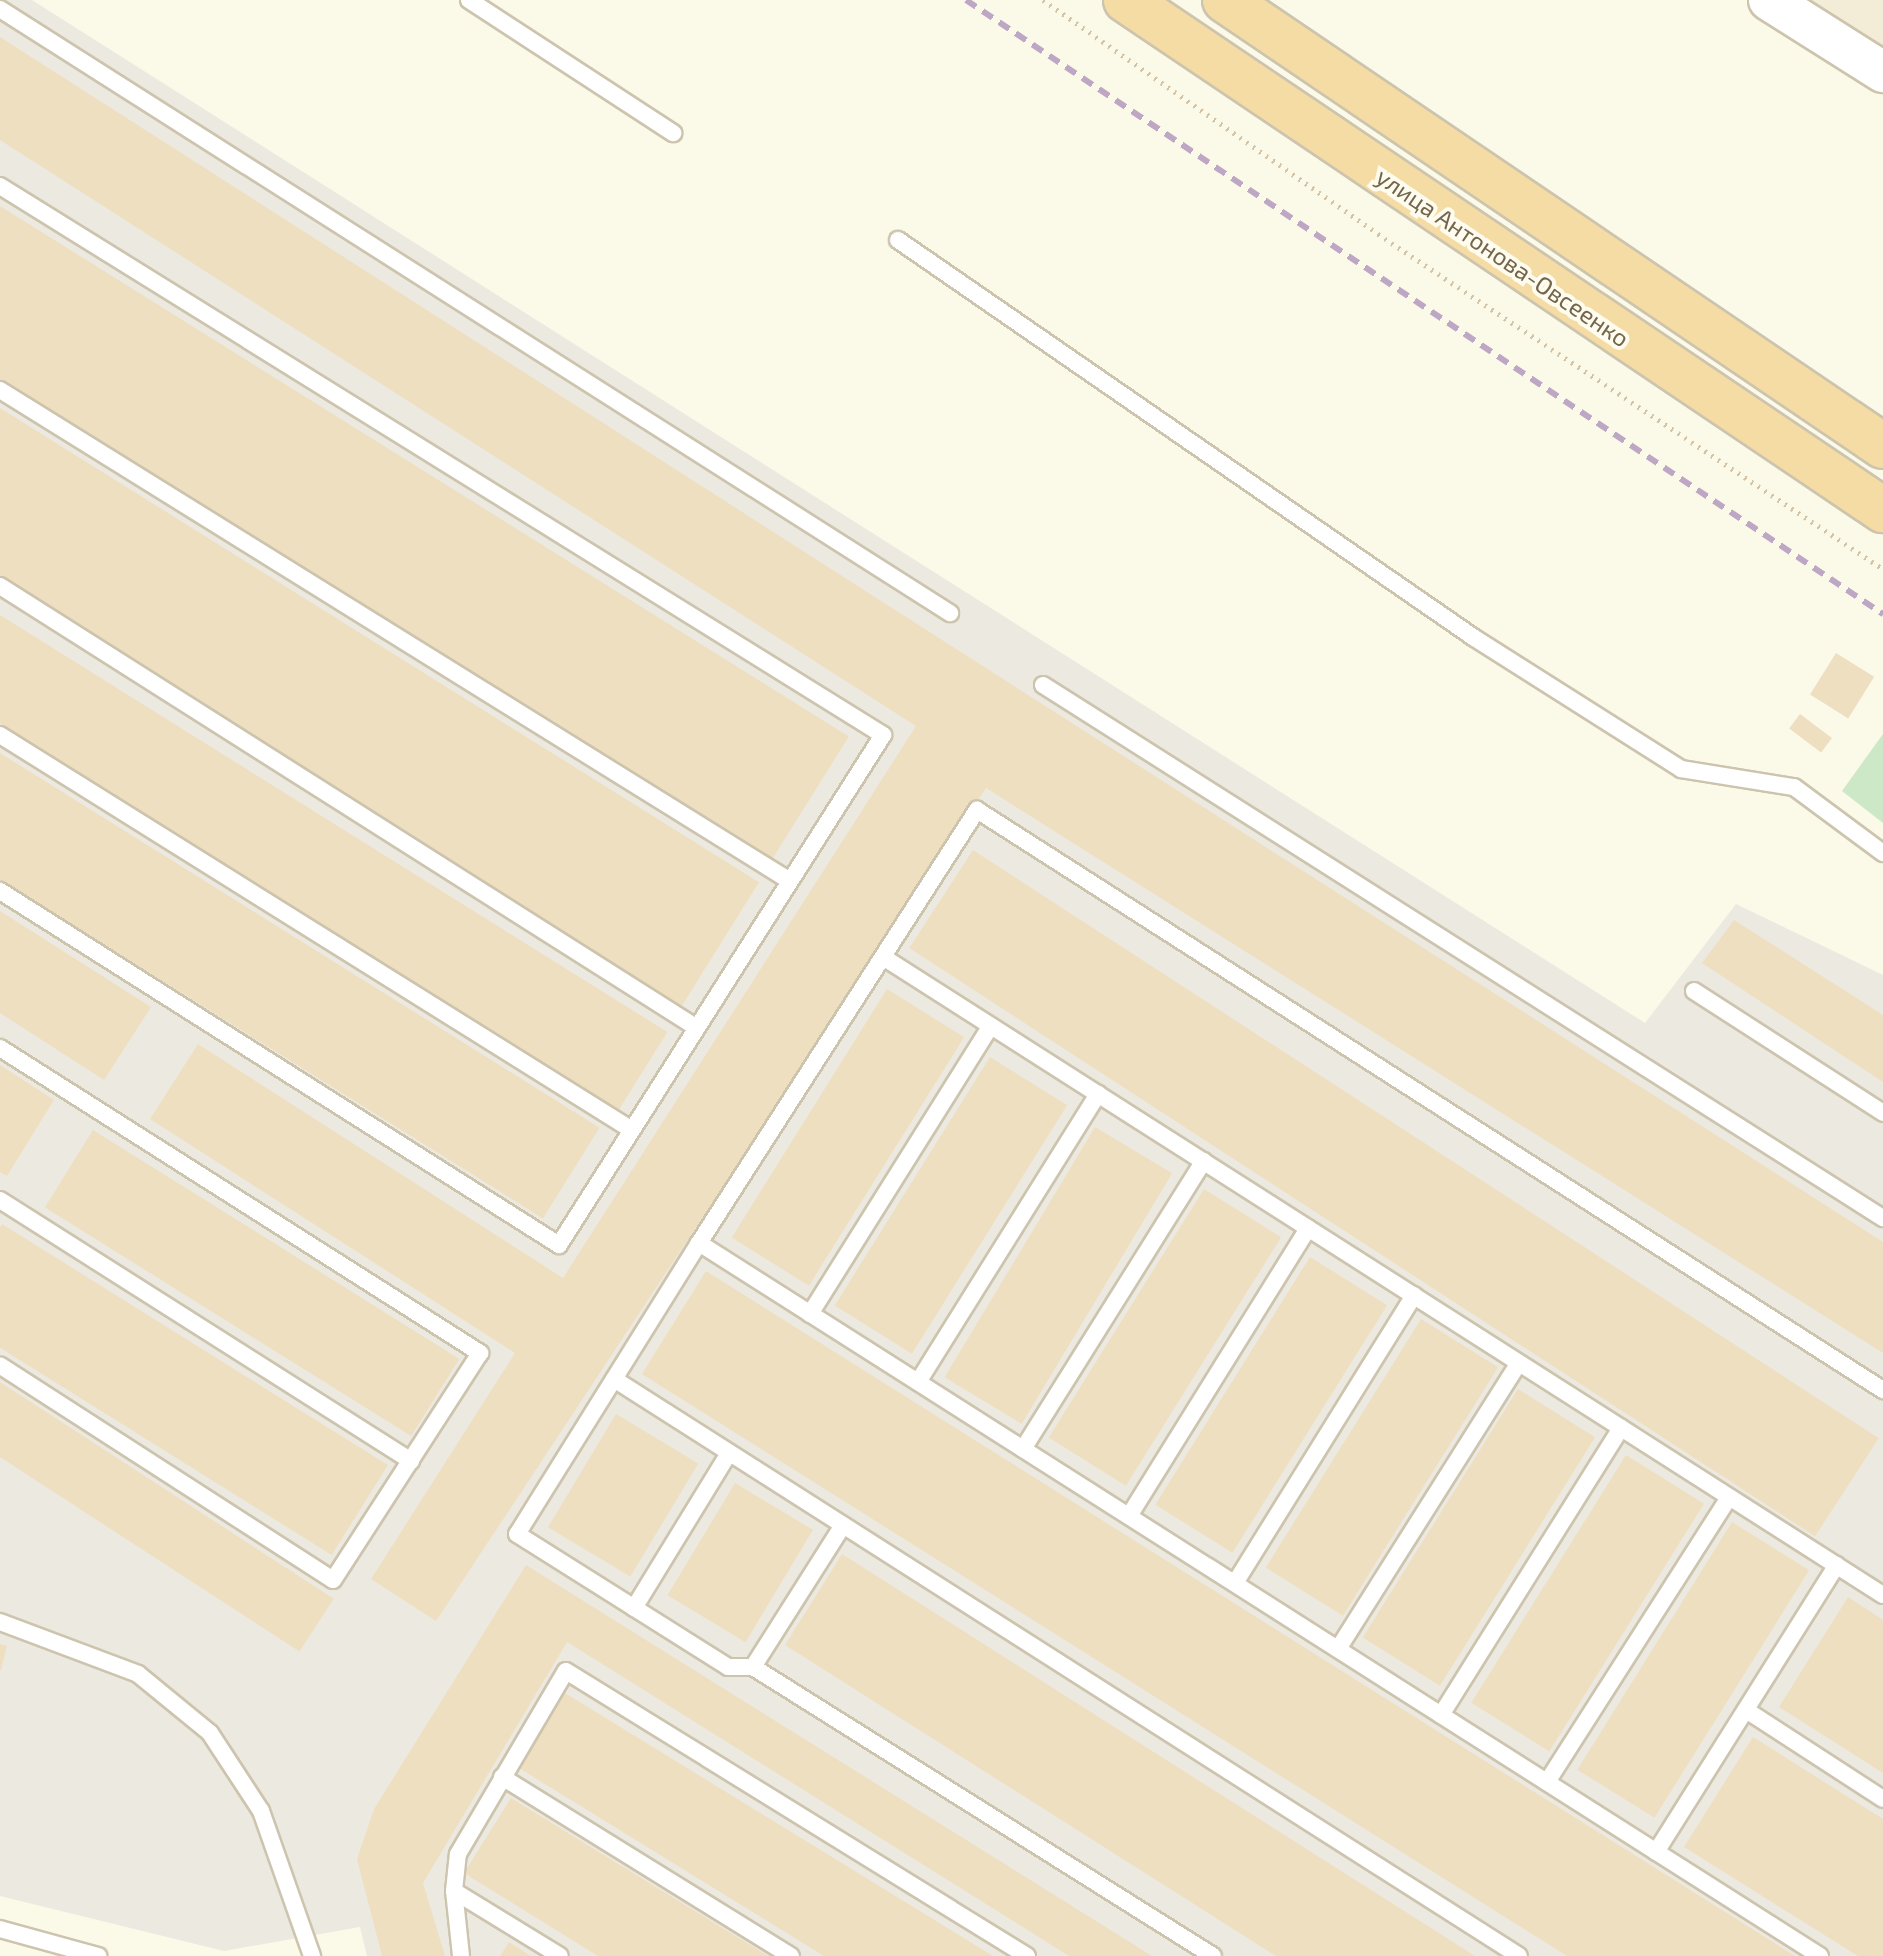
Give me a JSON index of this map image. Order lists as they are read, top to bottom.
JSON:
{
  "streets": {
    "highway": ["улица Антонова-Овсеенко"]
  }
}
